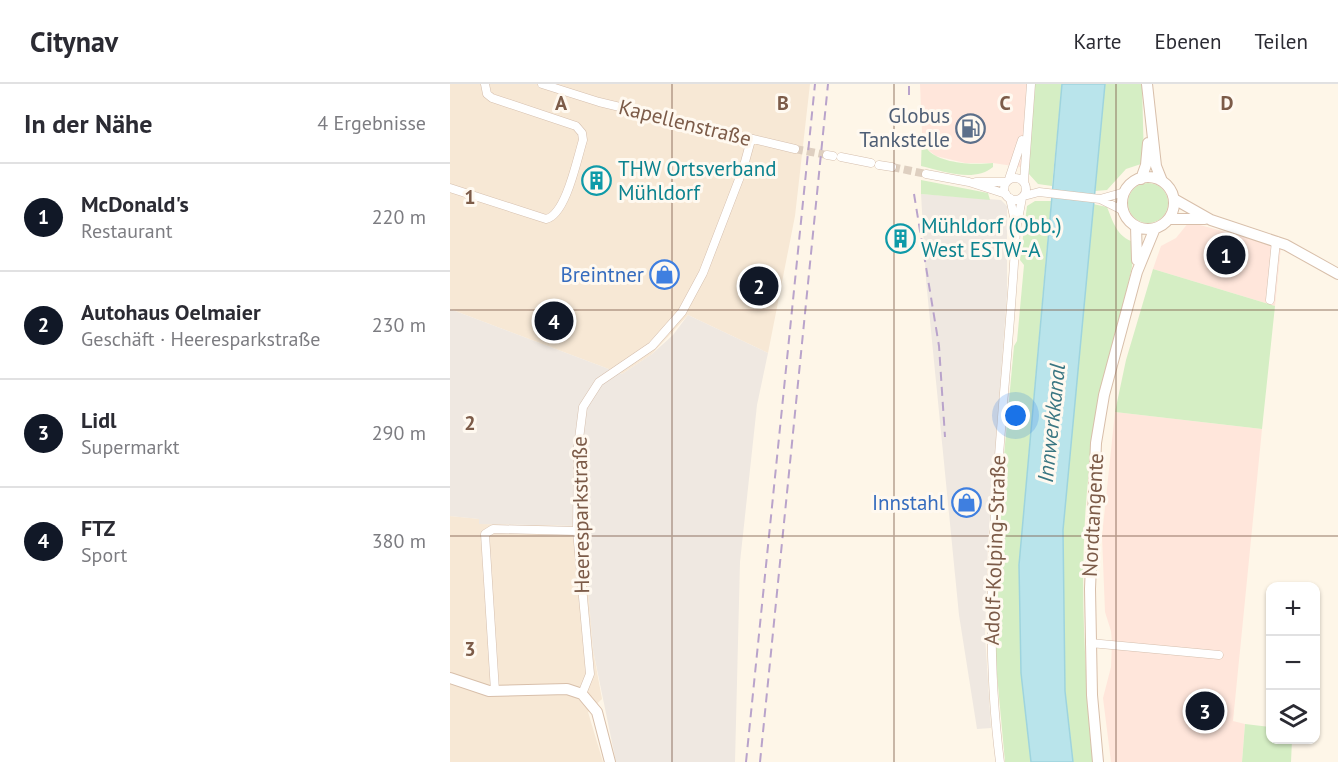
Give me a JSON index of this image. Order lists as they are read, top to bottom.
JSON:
{
  "streets": {
    "main road": ["Nordtangente"],
    "street": ["Kapellenstraße", "Heeresparkstraße", "Adolf-Kolping-Straße"]
  },
  "crossings": [
    ["Kapellenstraße", "Heeresparkstraße"]
  ],
  "water": ["Innwerkkanal"],
  "places": {
    "fuel station": ["Globus Tankstelle"],
    "building": ["THW Ortsverband Mühldorf", "Mühldorf (Obb.) West ESTW-A"],
    "shop": ["Breintner", "Innstahl"]
  },
  "page": {
    "header": "Citynav",
    "nav": ["Karte", "Ebenen", "Teilen"],
    "heading": ["In der Nähe", "4 Ergebnisse"],
    "list": [
      {
        "mark": "1",
        "name": "McDonald's",
        "note": "Restaurant",
        "value": "220 m"
      },
      {
        "mark": "2",
        "name": "Autohaus Oelmaier",
        "note": "Geschäft · Heeresparkstraße",
        "value": "230 m"
      },
      {
        "mark": "3",
        "name": "Lidl",
        "note": "Supermarkt",
        "value": "290 m"
      },
      {
        "mark": "4",
        "name": "FTZ",
        "note": "Sport",
        "value": "380 m"
      }
    ],
    "pins": [
      "1",
      "2",
      "4",
      "3"
    ],
    "map_buttons": ["+", "−"]
  },
  "grid": {
    "columns": [
      "A",
      "B",
      "C",
      "D"
    ],
    "rows": ["1", "2", "3"]
  }
}
